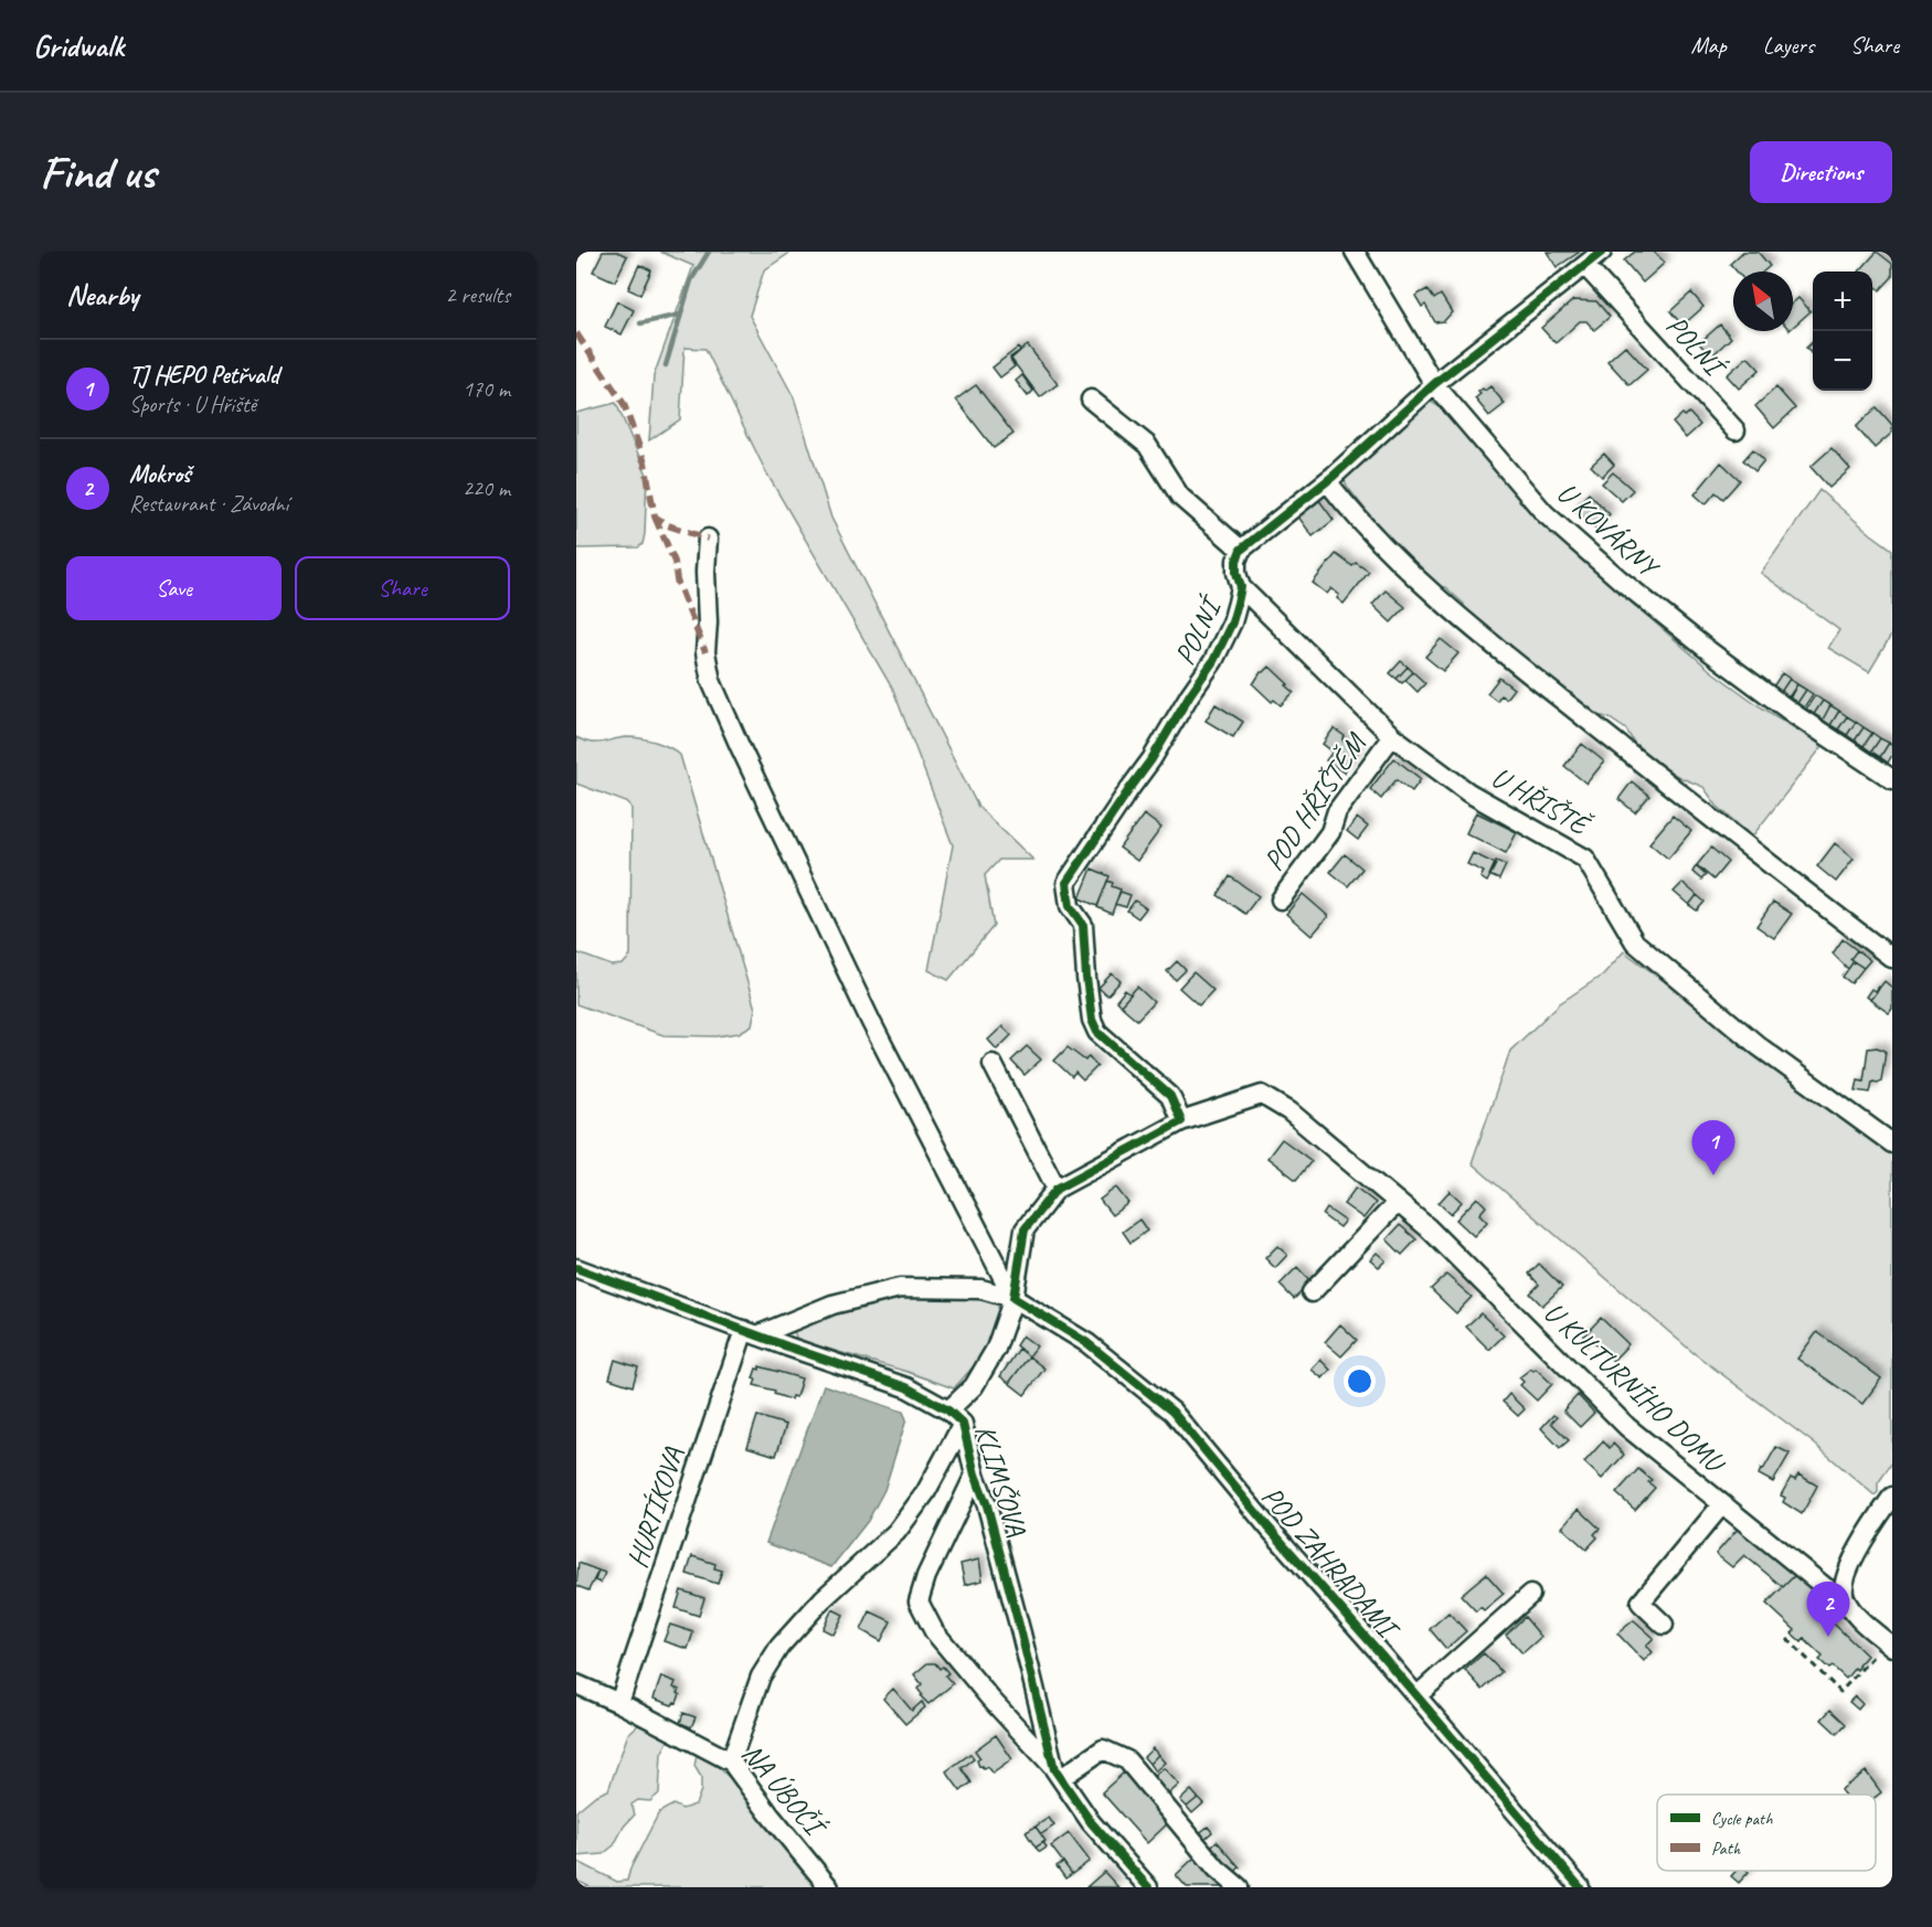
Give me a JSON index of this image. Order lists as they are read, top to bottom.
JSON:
{
  "streets": {
    "street": [
      "POLNÍ",
      "U KOVÁRNY",
      "U HŘIŠTĚ",
      "POD HŘIŠTĚM",
      "U KULTURNÍHO DOMU",
      "KLIMŠOVA",
      "HURTÍKOVA",
      "POD ZAHRADAMI",
      "NA ÚBOČÍ"
    ]
  },
  "crossings": [
    ["POLNÍ", "U HŘIŠTĚ"],
    ["POLNÍ", "U KULTURNÍHO DOMU"],
    ["U HŘIŠTĚ", "POD HŘIŠTĚM"],
    ["U KULTURNÍHO DOMU", "KLIMŠOVA"],
    ["U KULTURNÍHO DOMU", "POD ZAHRADAMI"],
    ["KLIMŠOVA", "HURTÍKOVA"],
    ["KLIMŠOVA", "POD ZAHRADAMI"],
    ["KLIMŠOVA", "NA ÚBOČÍ"],
    ["HURTÍKOVA", "POD ZAHRADAMI"],
    ["HURTÍKOVA", "NA ÚBOČÍ"]
  ],
  "legend": ["Cycle path", "Path"],
  "north": "top left",
  "page": {
    "header": "Gridwalk",
    "nav": ["Map", "Layers", "Share"],
    "buttons": [
      "Directions",
      ["Save", "Share"]
    ],
    "title": "Find us",
    "heading": ["Nearby", "2 results"],
    "map_buttons": ["+", "−"],
    "list": [
      {
        "mark": "1",
        "name": "TJ HEPO Petřvald",
        "note": "Sports · U Hřiště",
        "value": "170 m"
      },
      {
        "mark": "2",
        "name": "Mokroš",
        "note": "Restaurant · Závodní",
        "value": "220 m"
      }
    ],
    "pins": ["1", "2"]
  }
}
